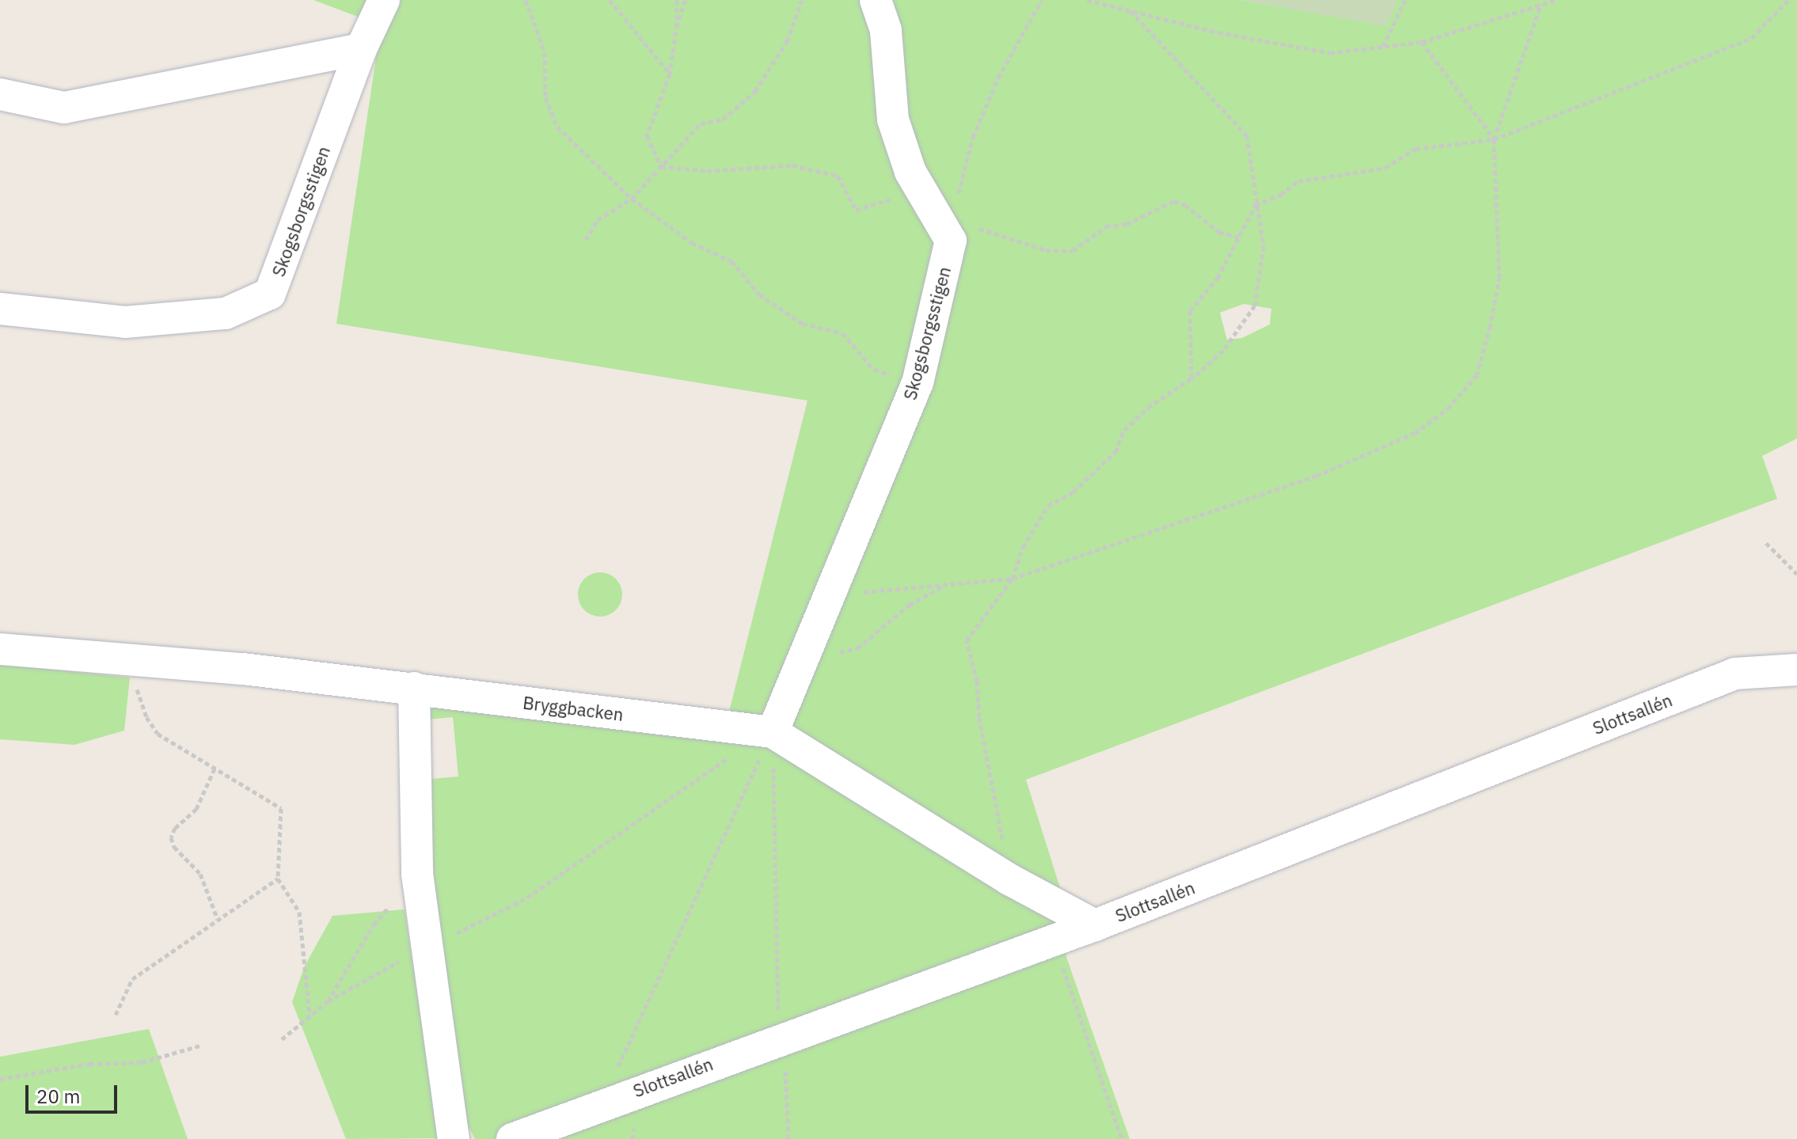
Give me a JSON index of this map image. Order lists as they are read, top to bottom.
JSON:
{
  "streets": {
    "street": ["Skogsborgsstigen", "Bryggbacken", "Slottsallén"]
  },
  "crossings": [
    ["Skogsborgsstigen", "Bryggbacken"],
    ["Bryggbacken", "Slottsallén"]
  ],
  "scale_bar": "20 m"
}
